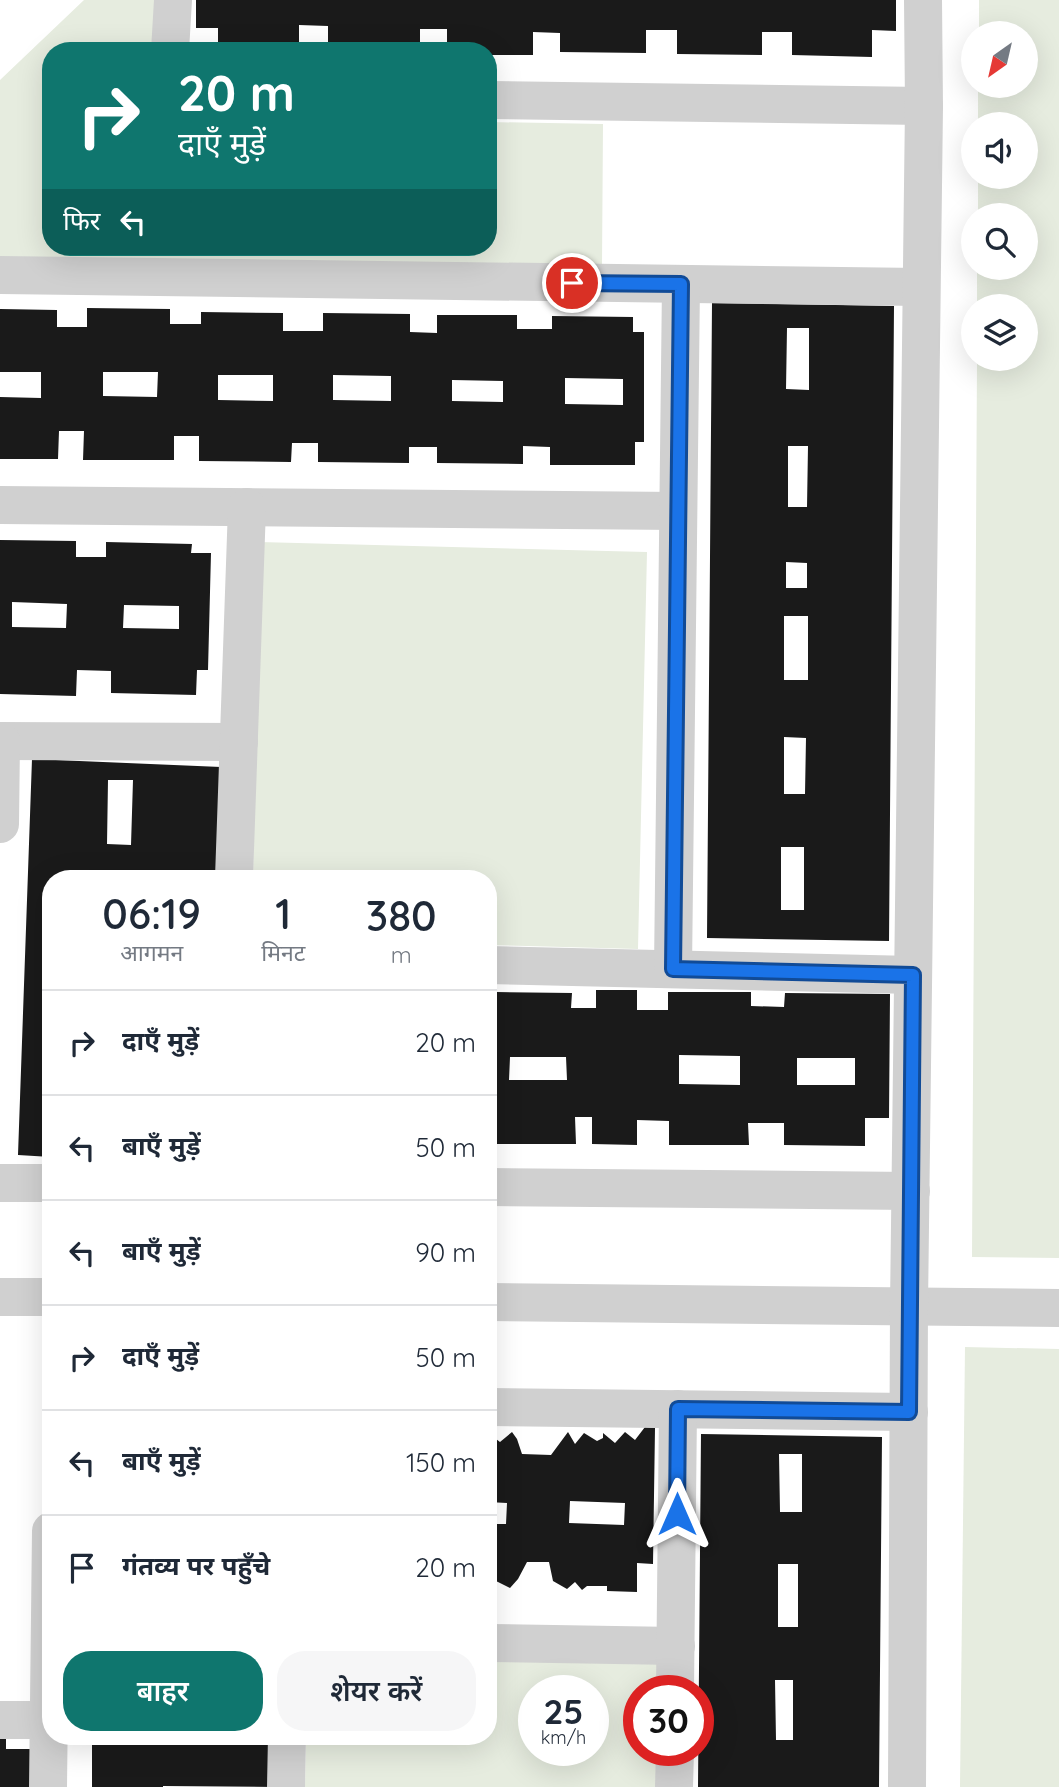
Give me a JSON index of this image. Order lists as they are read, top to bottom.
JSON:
{
  "north": "bottom left",
  "page": {
    "turn": ["20 m", "दाएँ मुड़ें"],
    "then": "फिर",
    "eta": [
      "06:19",
      "आगमन",
      "1",
      "मिनट",
      "380",
      "m"
    ],
    "list": [
      {
        "name": "दाएँ मुड़ें",
        "value": "20 m"
      },
      {
        "name": "बाएँ मुड़ें",
        "value": "50 m"
      },
      {
        "name": "बाएँ मुड़ें",
        "value": "90 m"
      },
      {
        "name": "दाएँ मुड़ें",
        "value": "50 m"
      },
      {
        "name": "बाएँ मुड़ें",
        "value": "150 m"
      },
      {
        "name": "गंतव्य पर पहुँचे",
        "value": "20 m"
      }
    ],
    "buttons": ["बाहर", "शेयर करें"],
    "speed": "25 km/h",
    "limit": "30"
  }
}
